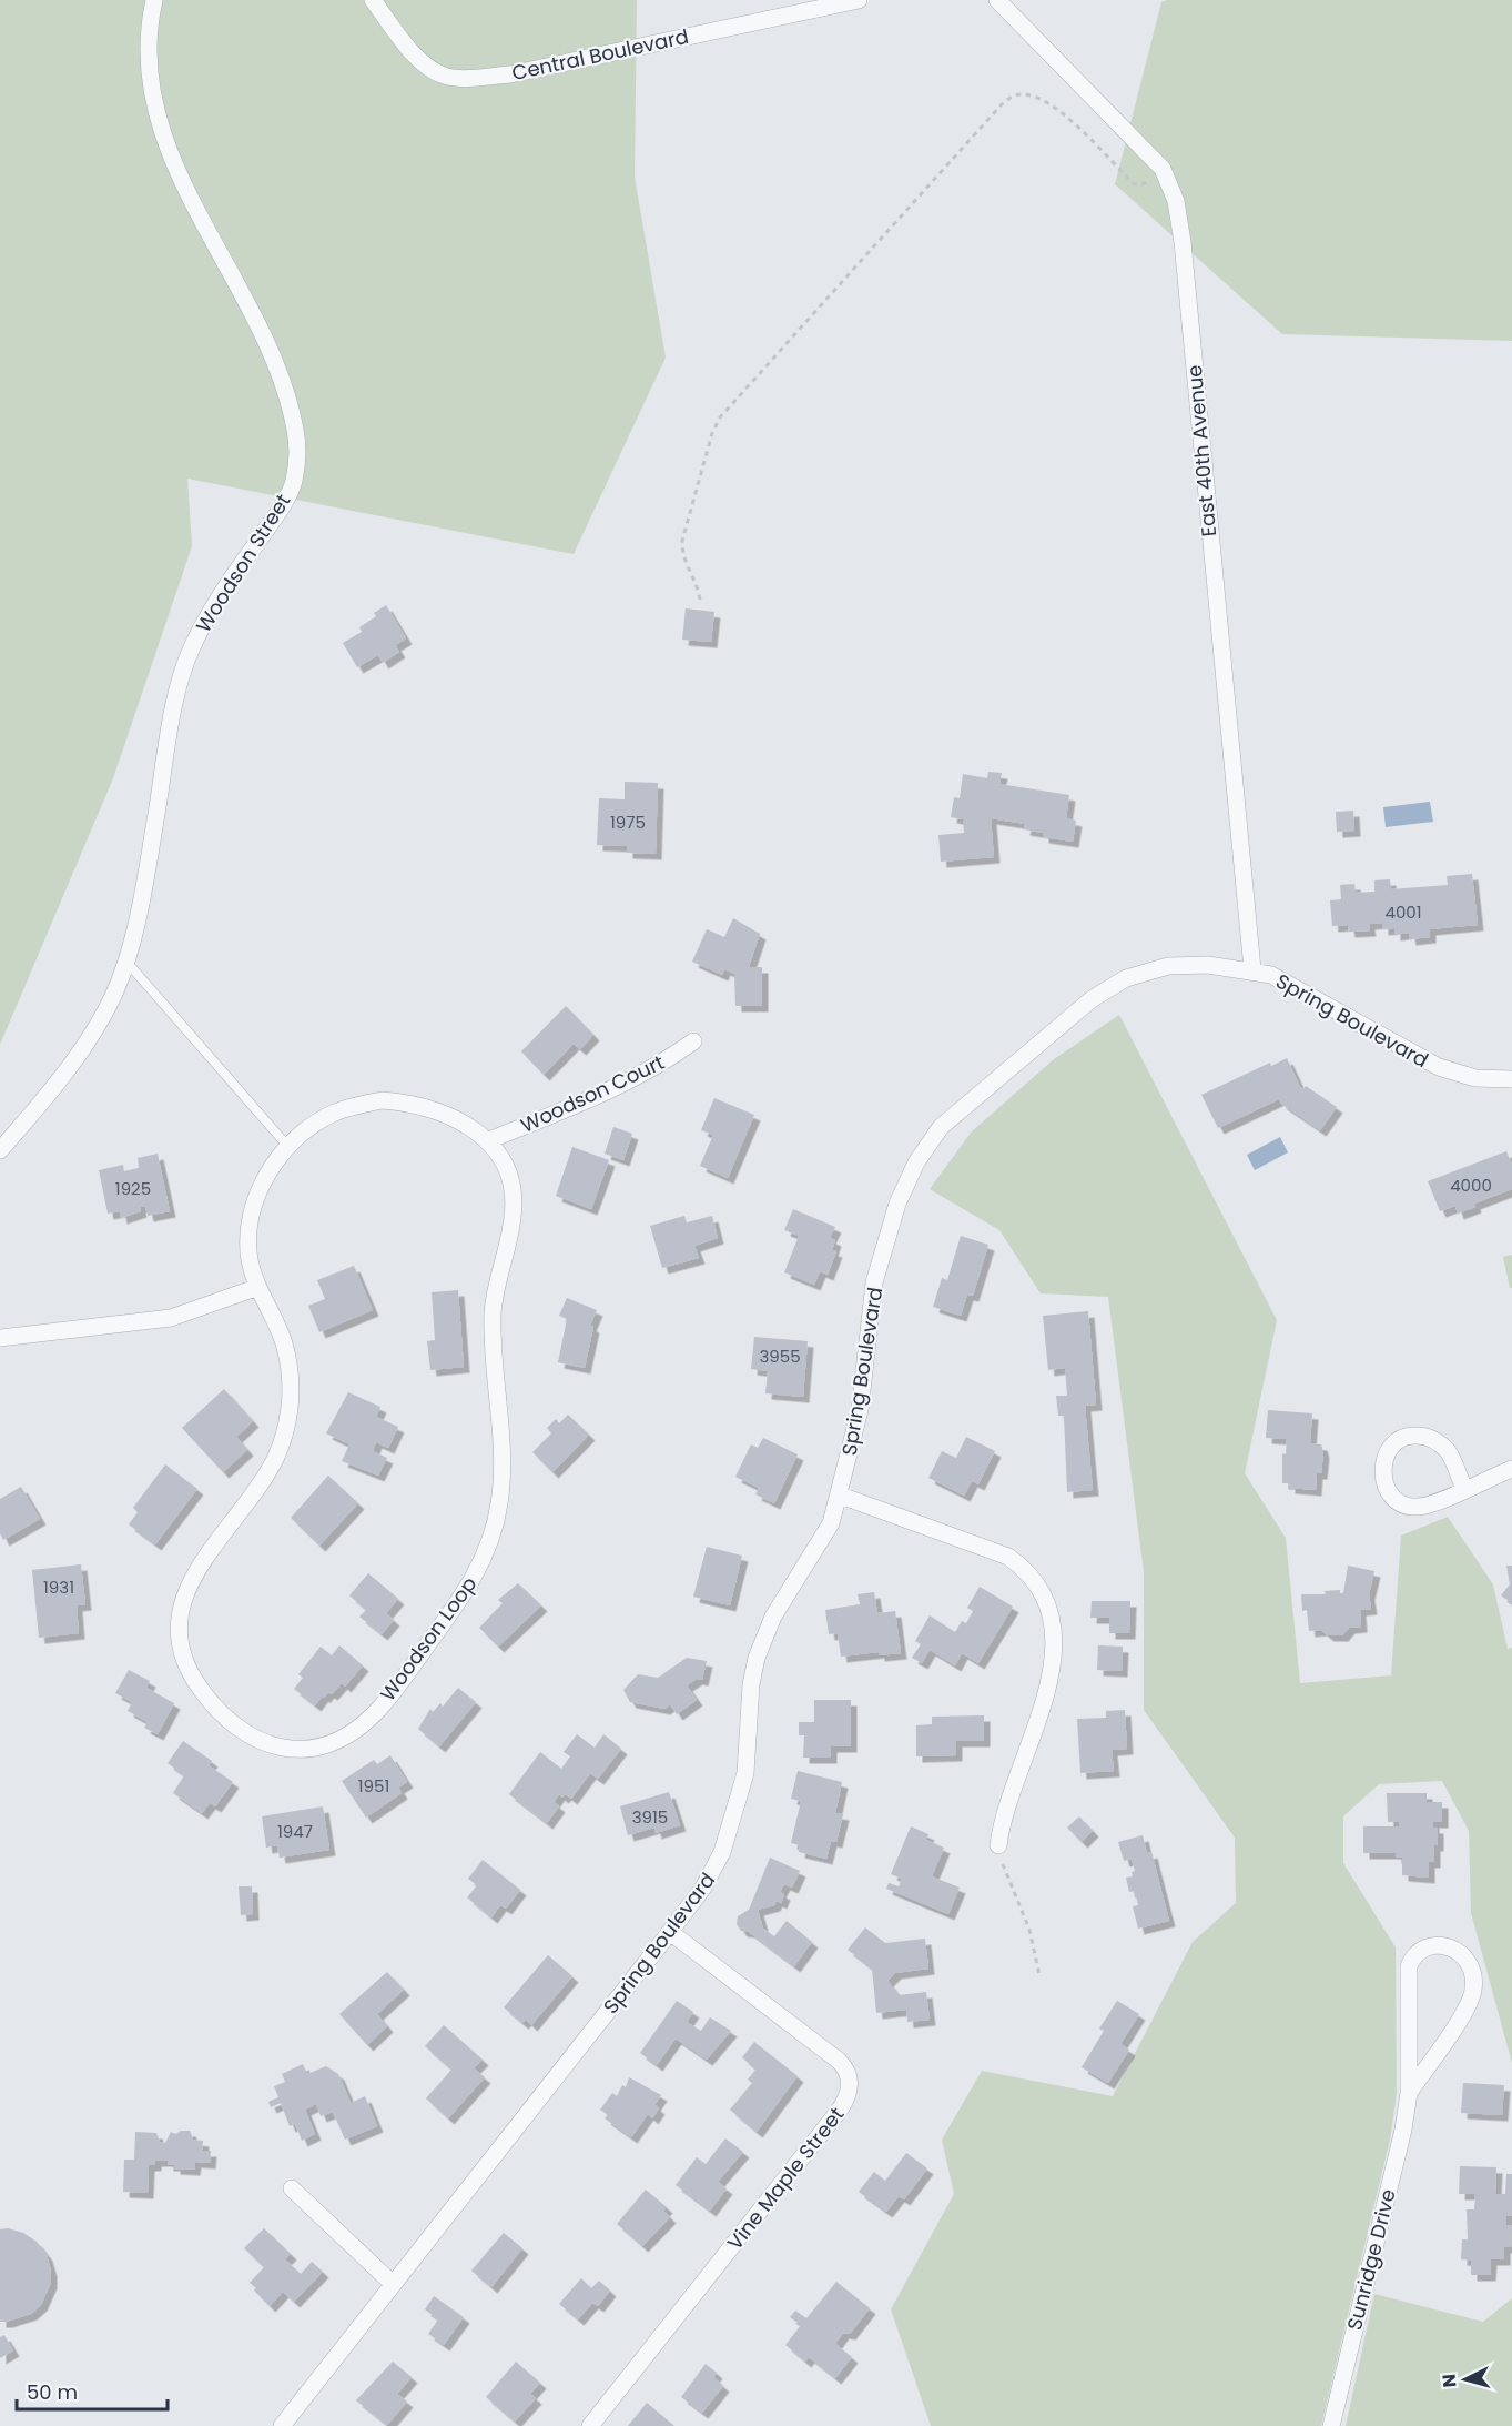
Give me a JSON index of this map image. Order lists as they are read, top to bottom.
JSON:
{
  "streets": {
    "street": [
      "Central Boulevard",
      "East 40th Avenue",
      "Woodson Street",
      "Spring Boulevard",
      "Woodson Court",
      "Woodson Loop",
      "Vine Maple Street",
      "Sunridge Drive"
    ]
  },
  "crossings": [
    ["East 40th Avenue", "Spring Boulevard"],
    ["Spring Boulevard", "Vine Maple Street"],
    ["Woodson Court", "Woodson Loop"]
  ],
  "house_numbers": [
    "1975",
    "4001",
    "4000",
    "1925",
    "3955",
    "1931",
    "1951",
    "3915",
    "1947"
  ],
  "scale_bar": "50 m",
  "north": "left"
}
